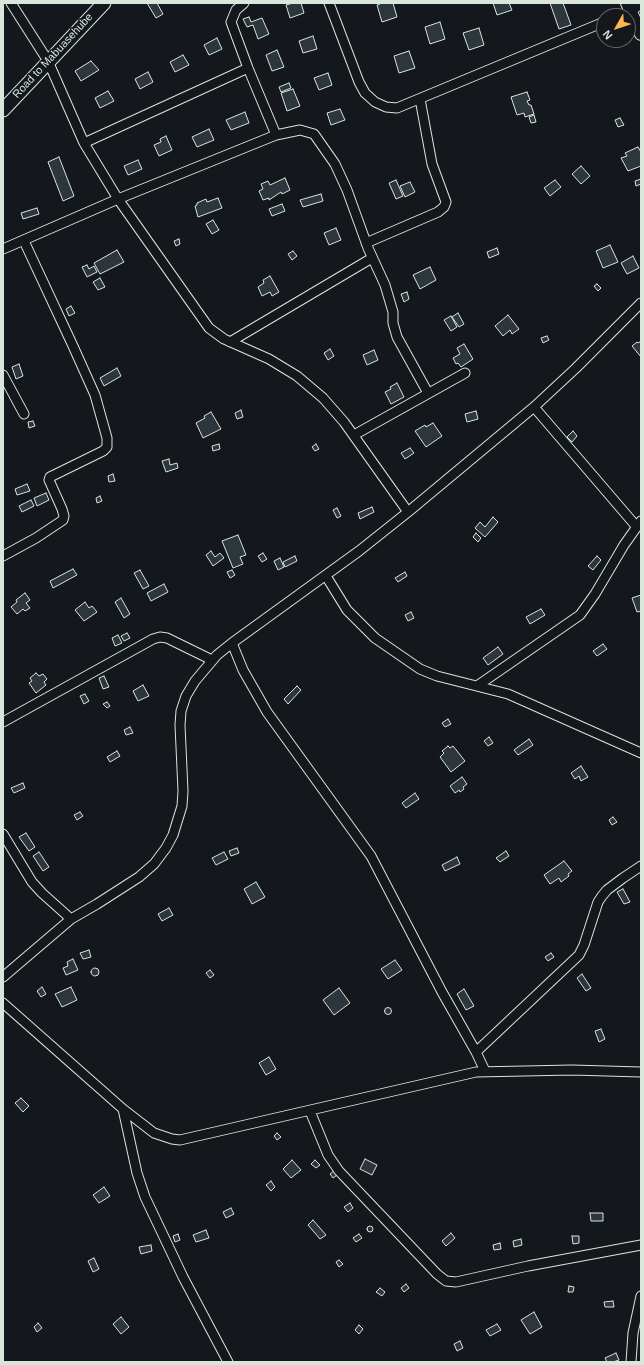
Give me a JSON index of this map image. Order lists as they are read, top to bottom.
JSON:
{
  "streets": {
    "main road": ["Road to Mabuasehube"]
  },
  "north": "bottom left"
}
